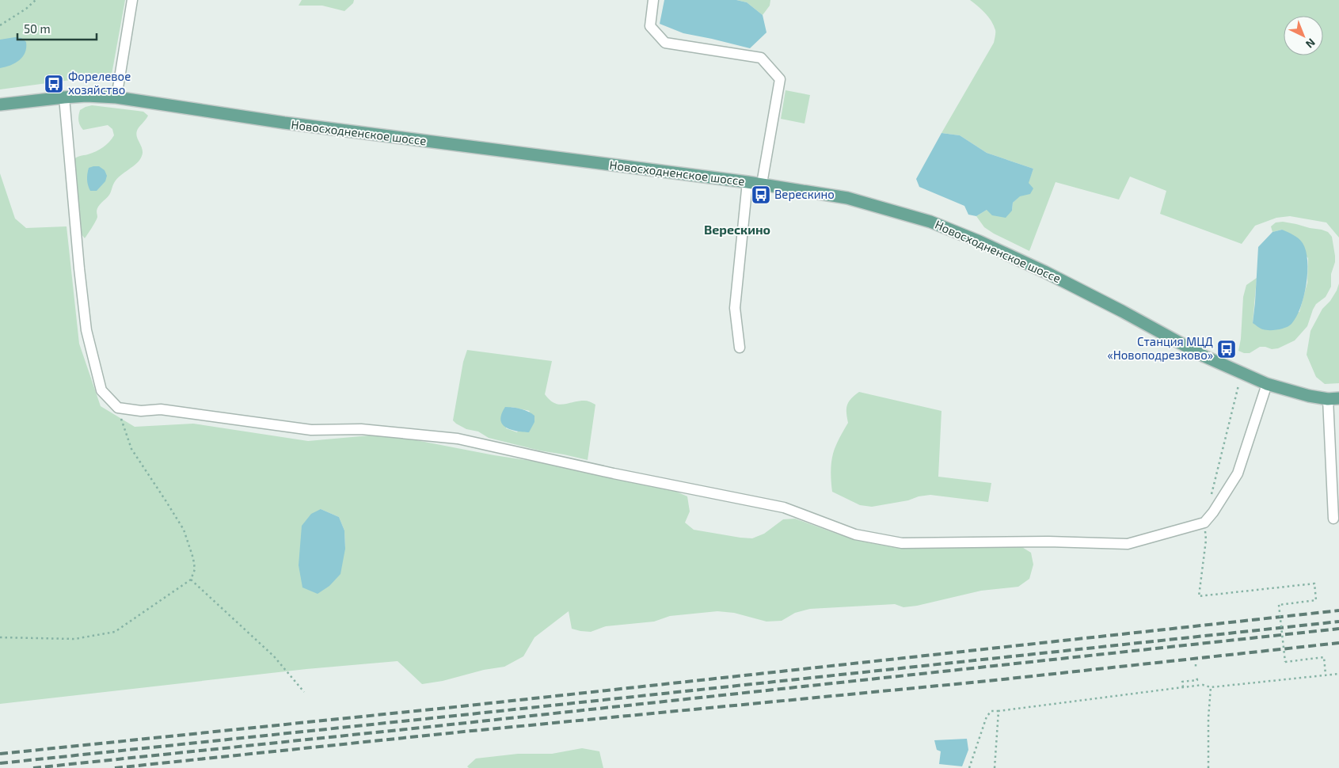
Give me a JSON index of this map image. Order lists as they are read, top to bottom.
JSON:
{
  "streets": {
    "main road": ["Новосходненское шоссе"]
  },
  "districts": ["Верескино"],
  "places": {
    "bus stop": ["Форелевое хозяйство", "Верескино", "Станция МЦД «Новоподрезково»"]
  },
  "scale_bar": "50 m",
  "north": "bottom right"
}
